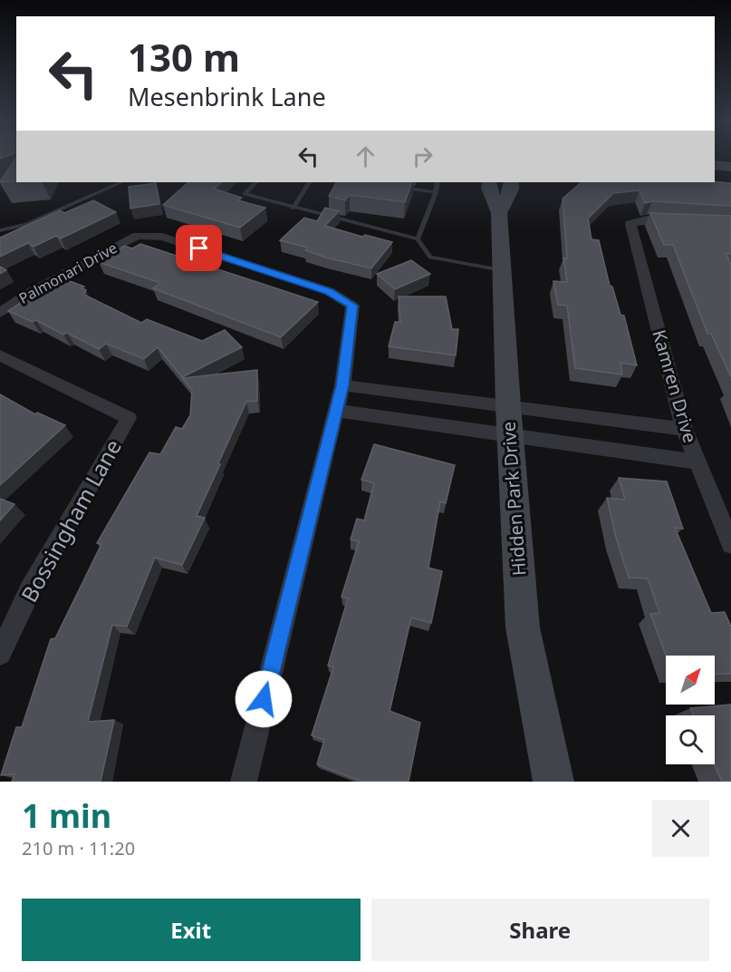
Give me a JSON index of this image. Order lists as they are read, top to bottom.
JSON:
{
  "streets": {
    "street": [
      "Palmonari Drive",
      "Kamren Drive",
      "Hidden Park Drive",
      "Bossingham Lane"
    ]
  },
  "north": "top right",
  "page": {
    "turn": ["130 m", "Mesenbrink Lane"],
    "heading": ["1 min", "210 m · 11:20"],
    "buttons": ["Exit", "Share"]
  }
}
